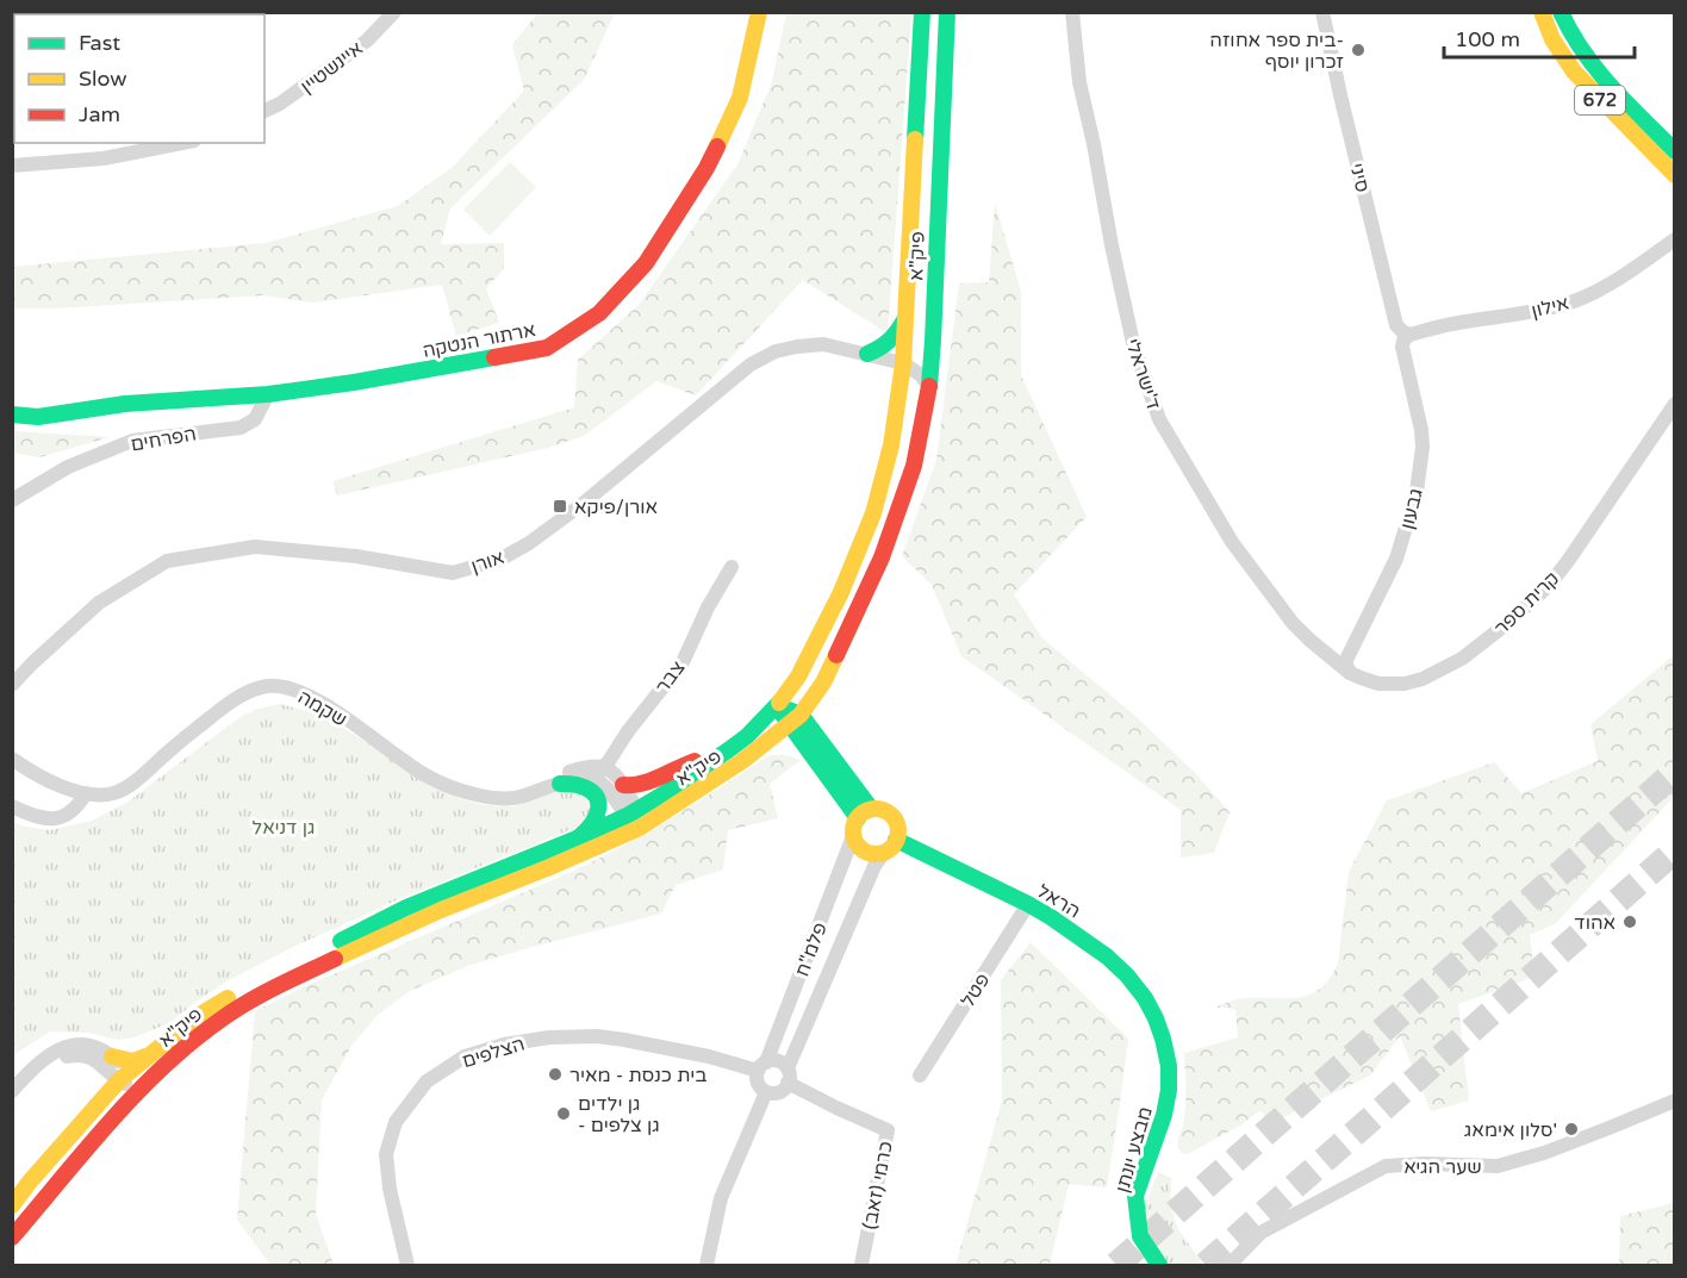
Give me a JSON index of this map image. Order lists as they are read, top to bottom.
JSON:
{
  "streets": {
    "main road": [
      "672",
      "פיק\"א",
      "ארתור הנטקה",
      "הראל",
      "מבצע יונתן"
    ],
    "street": [
      "איינשטיין",
      "סיני",
      "אילון",
      "ד'ישראלי",
      "הפרחים",
      "גבעון",
      "אורן",
      "קרית ספר",
      "צבר",
      "שקמה",
      "פלמ\"ח",
      "פטל",
      "הצלפים",
      "שער הגיא",
      "כרמי (זאב)"
    ]
  },
  "crossings": [
    ["סיני", "אילון"],
    ["סיני", "גבעון"],
    ["פיק\"א", "אורן"],
    ["אילון", "גבעון"],
    ["ארתור הנטקה", "הפרחים"],
    ["ד'ישראלי", "גבעון"],
    ["ד'ישראלי", "קרית ספר"],
    ["גבעון", "קרית ספר"],
    ["צבר", "שקמה"],
    ["הראל", "פלמ\"ח"],
    ["הראל", "פטל"],
    ["הראל", "מבצע יונתן"],
    ["פלמ\"ח", "הצלפים"],
    ["פלמ\"ח", "כרמי (זאב)"],
    ["הצלפים", "כרמי (זאב)"]
  ],
  "parks": ["גן דניאל"],
  "places": {
    "other": [
      "בית ספר אחוזה- זכרון יוסף",
      "אהוד",
      "בית כנסת - מאיר",
      "גן ילדים - גן צלפים",
      "סלון אימאג'"
    ],
    "transit": ["אורן/פיקא"]
  },
  "legend": ["Fast", "Slow", "Jam"],
  "scale_bar": "100 m"
}
